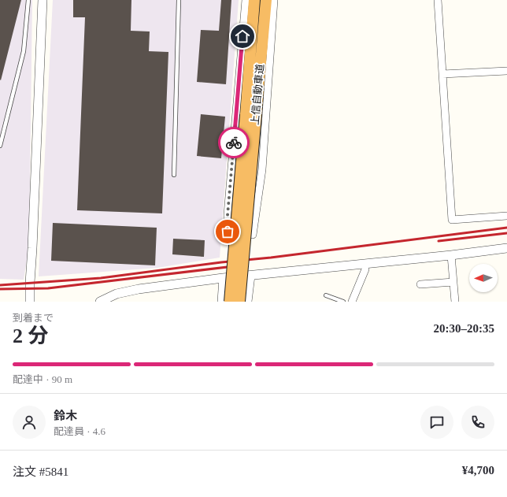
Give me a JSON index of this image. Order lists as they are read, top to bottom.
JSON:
{
  "streets": {
    "highway": ["上信自動車道"]
  },
  "north": "left",
  "page": {
    "heading": ["2 分", "到着まで", "20:30–20:35"],
    "panel": [
      "鈴木",
      "配達員 · 4.6",
      "注文 #5841",
      "¥4,700"
    ],
    "bar": "配達中 · 90 m"
  }
}
